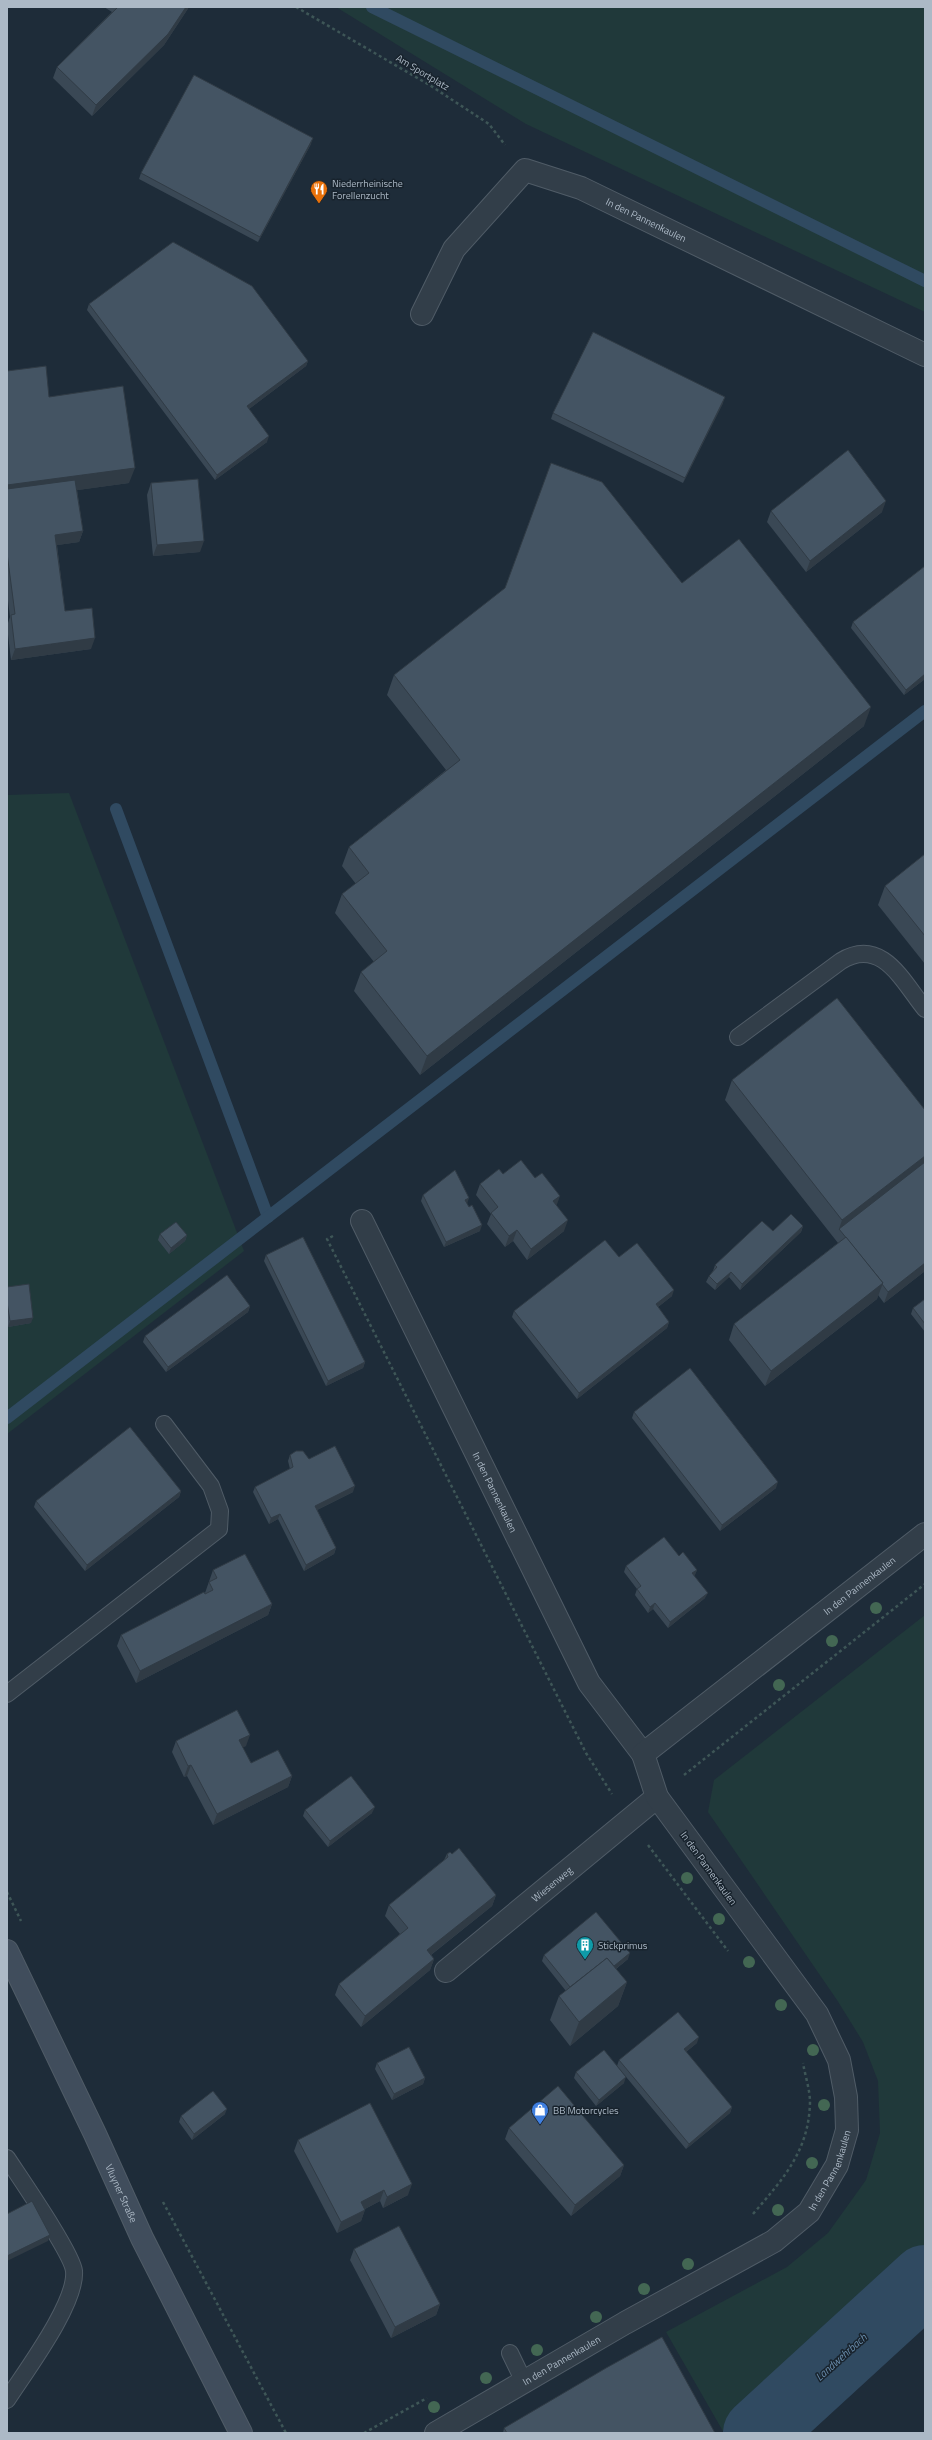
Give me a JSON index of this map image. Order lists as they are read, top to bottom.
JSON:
{
  "streets": {
    "main road": ["Vluyner Straße"],
    "street": ["In den Pannenkaulen", "Wiesenweg"],
    "path": ["Am Sportplatz"]
  },
  "crossings": [
    ["Am Sportplatz", "In den Pannenkaulen"],
    ["In den Pannenkaulen", "Wiesenweg"]
  ],
  "water": ["Landwehrbach"],
  "places": {
    "restaurant": ["Niederrheinische Forellenzucht"],
    "building": ["Stickprimus"],
    "shop": ["BB Motorcycles"]
  }
}
